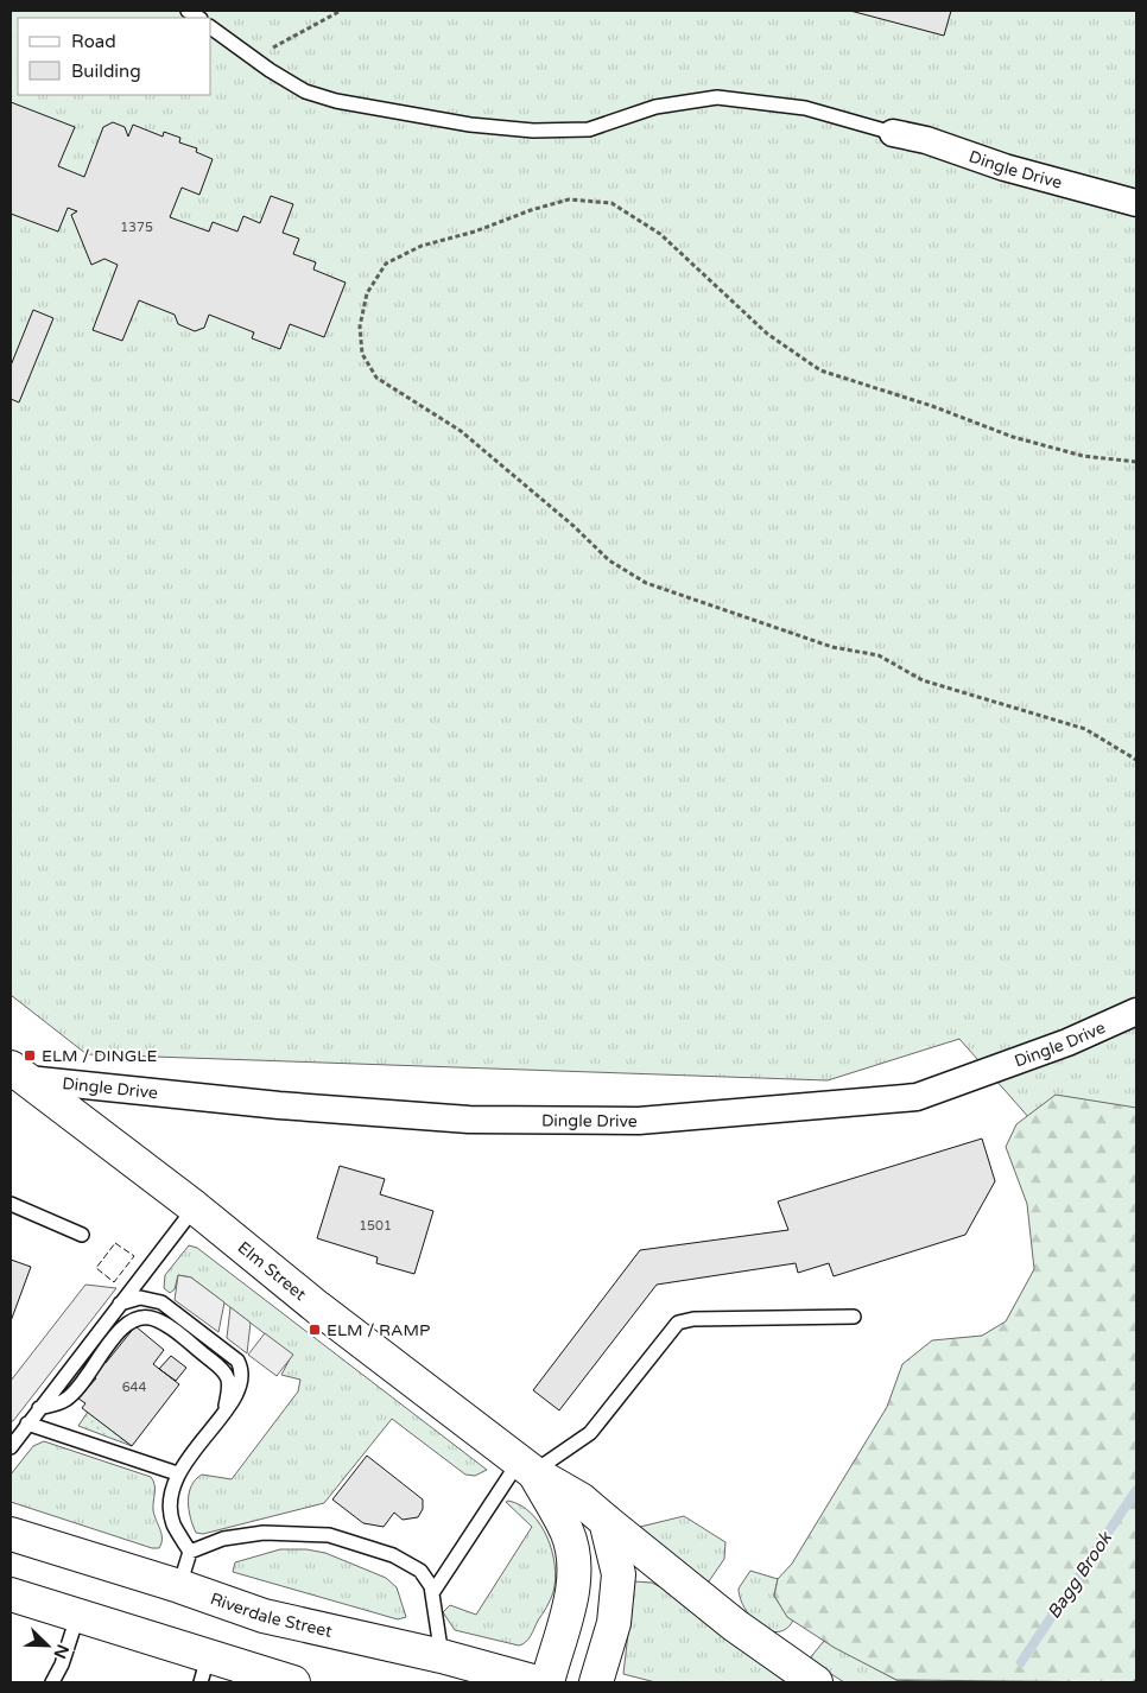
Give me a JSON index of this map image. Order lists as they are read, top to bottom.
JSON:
{
  "streets": {
    "main road": ["Elm Street", "Riverdale Street"],
    "street": ["Dingle Drive"]
  },
  "crossings": [
    ["Dingle Drive", "Elm Street"]
  ],
  "water": ["Bagg Brook"],
  "places": {
    "transit": ["ELM / DINGLE", "ELM / RAMP"]
  },
  "house_numbers": ["1375", "1501", "644"],
  "legend": ["Road", "Building"],
  "north": "bottom right"
}
